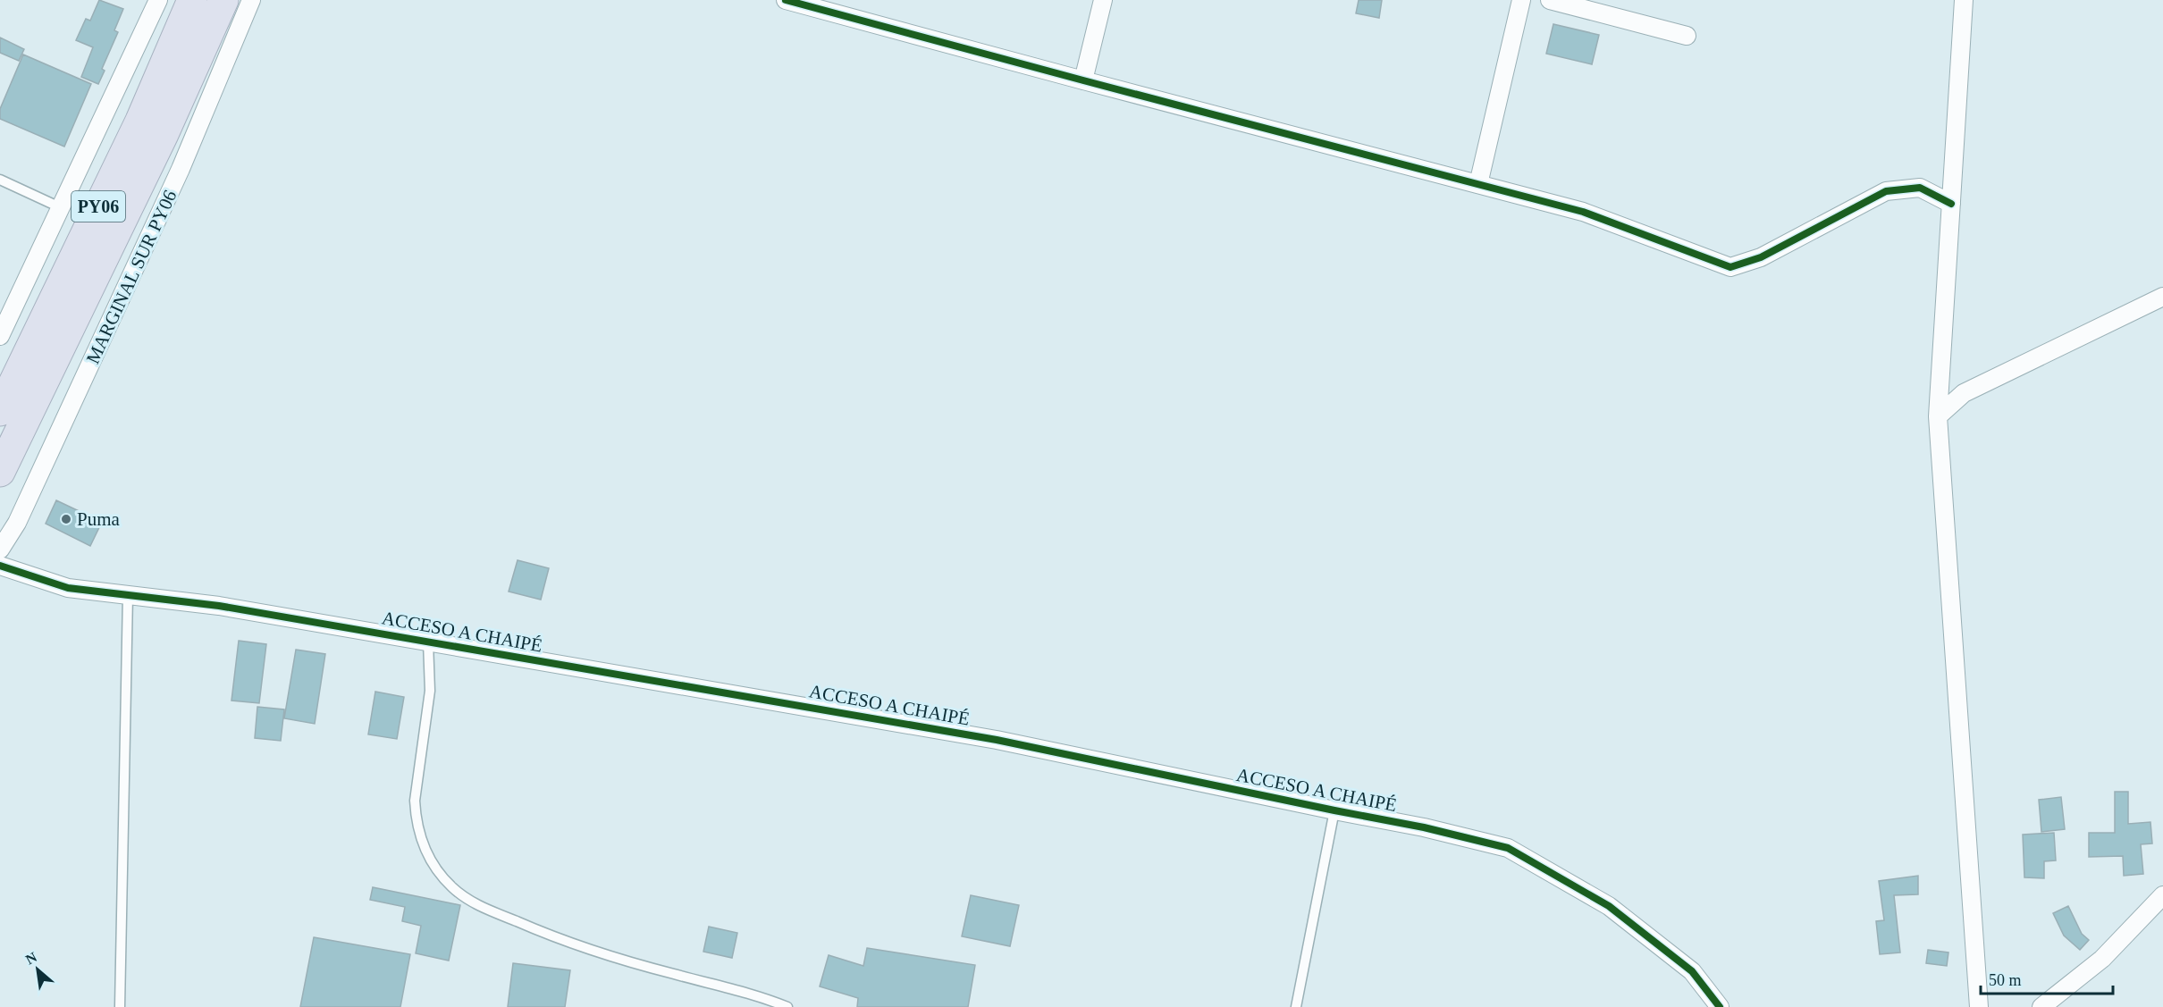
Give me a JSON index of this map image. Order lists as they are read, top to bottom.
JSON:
{
  "streets": {
    "highway": ["PY06"],
    "street": ["MARGINAL SUR PY06", "ACCESO A CHAIPÉ"]
  },
  "places": ["Puma"],
  "scale_bar": "50 m",
  "north": "top left"
}
